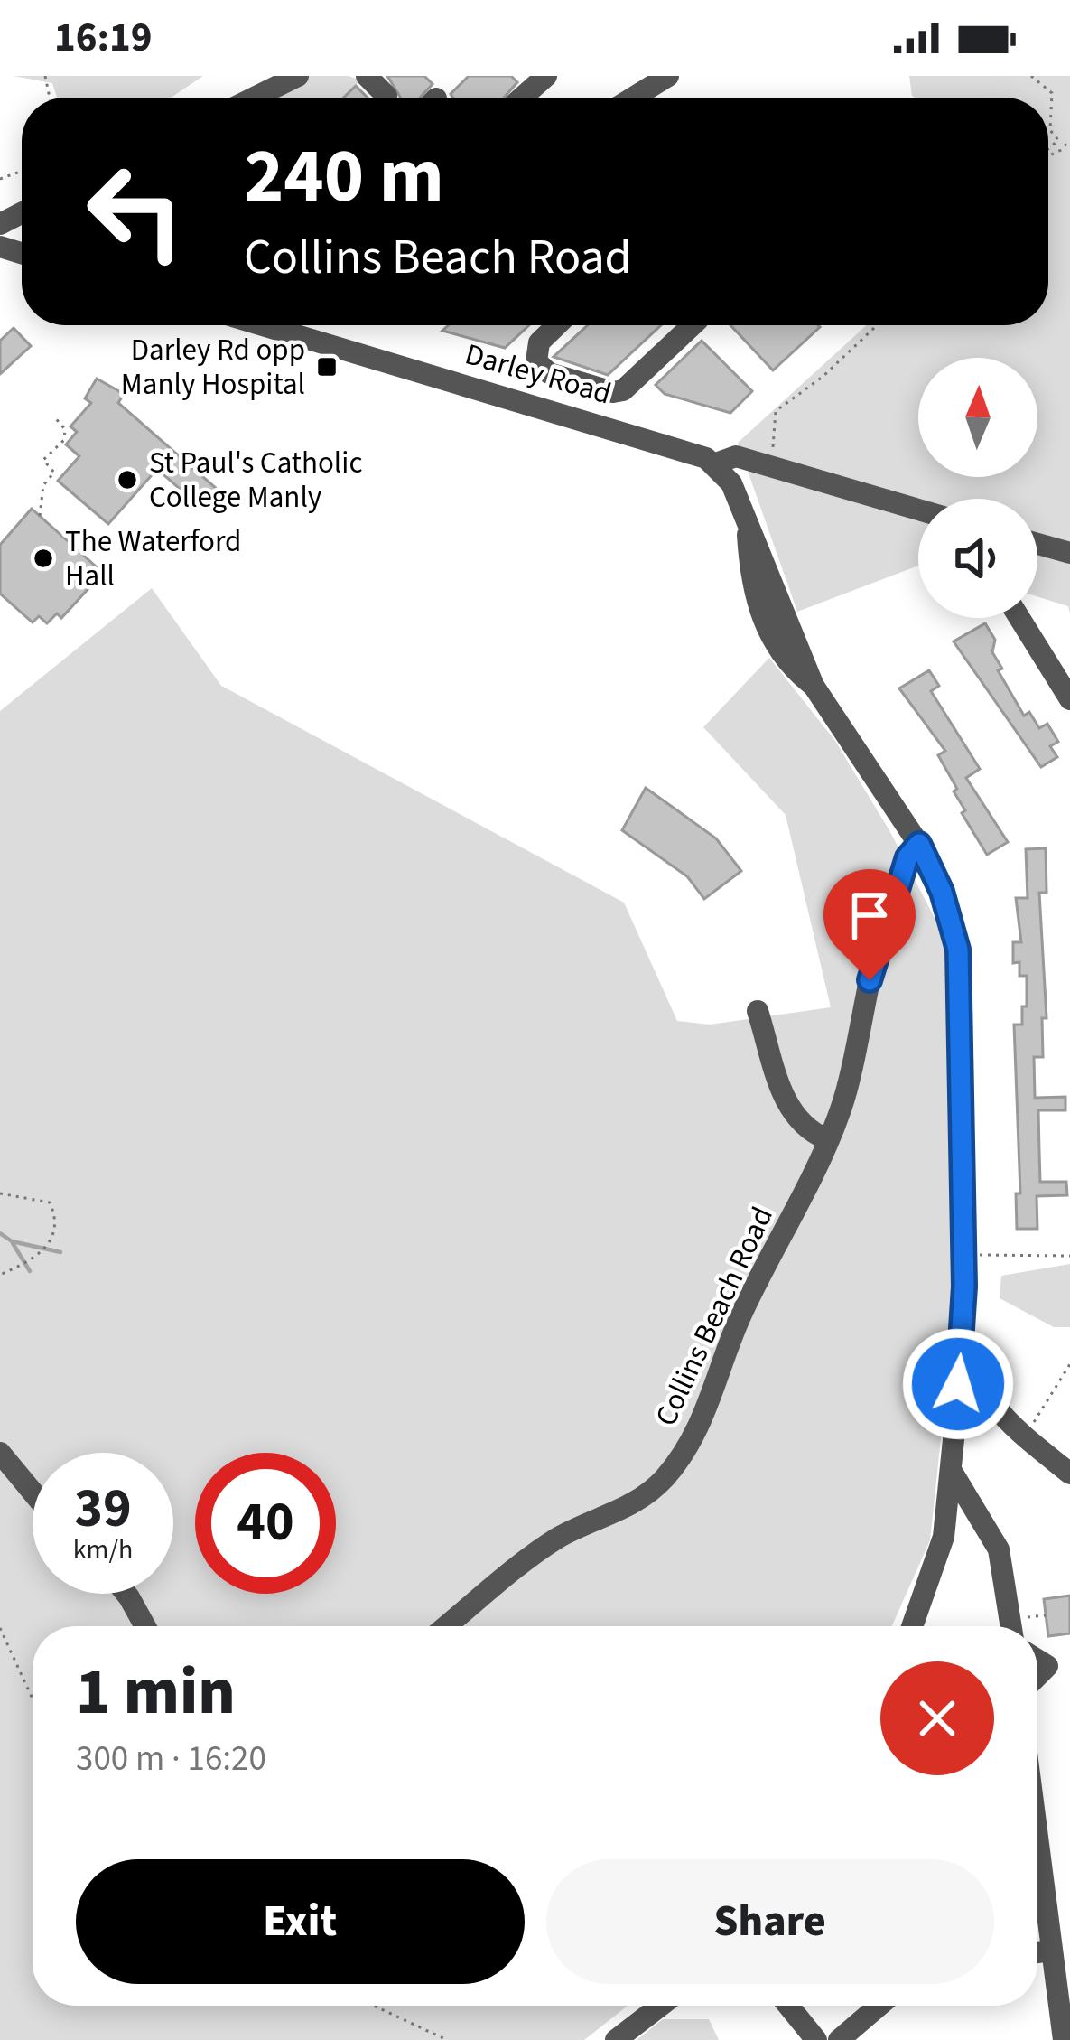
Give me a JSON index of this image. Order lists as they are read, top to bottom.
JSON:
{
  "streets": {
    "street": ["Darley Road", "Collins Beach Road"]
  },
  "places": {
    "transit": ["Darley Rd opp Manly Hospital"],
    "other": ["St Paul's Catholic College Manly", "The Waterford Hall"]
  },
  "north": "top",
  "page": {
    "status": "16:19",
    "turn": ["240 m", "Collins Beach Road"],
    "speed": "39 km/h",
    "limit": "40",
    "heading": ["1 min", "300 m · 16:20"],
    "buttons": ["Exit", "Share"]
  }
}
